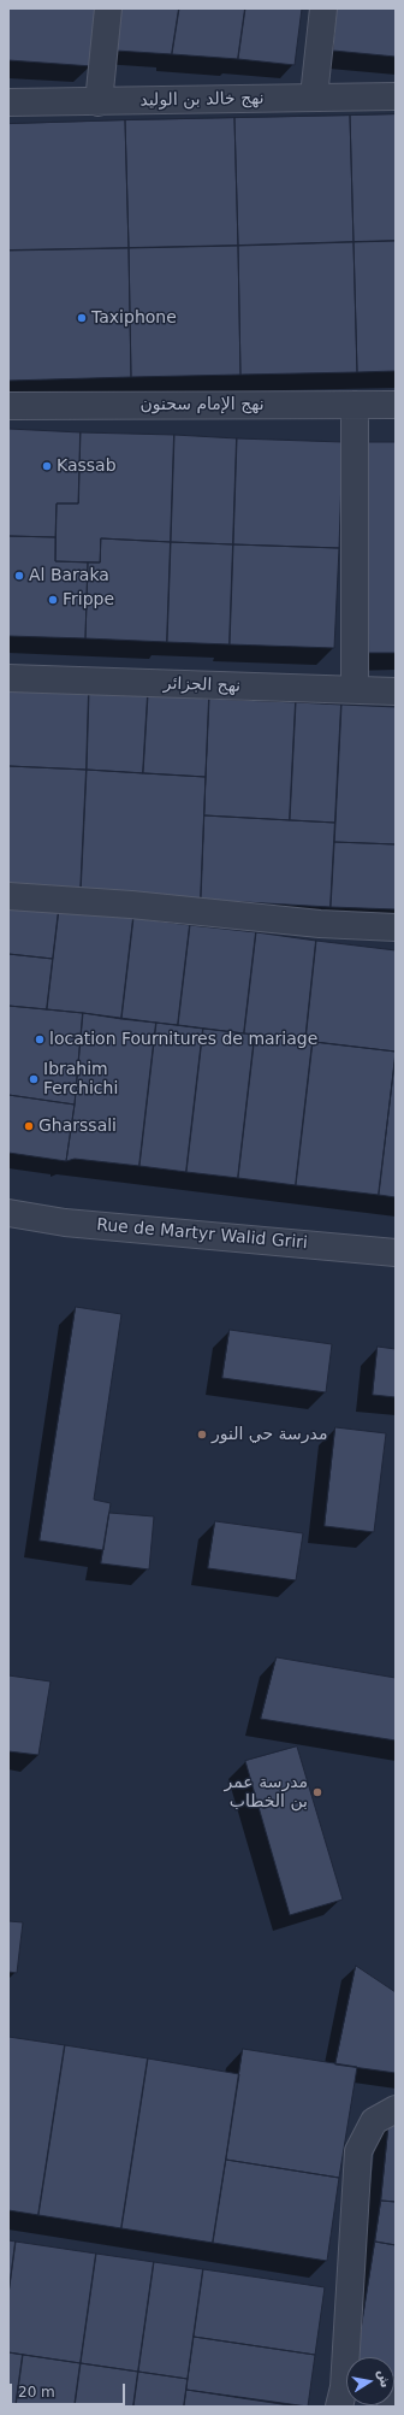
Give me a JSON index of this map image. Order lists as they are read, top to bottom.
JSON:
{
  "streets": {
    "street": [
      "نهج خالد بن الوليد",
      "نهج الإمام سحنون",
      "نهج الجزائر",
      "Rue de Martyr Walid Griri"
    ]
  },
  "places": [
    "Taxiphone",
    "Kassab",
    "Al Baraka",
    "Frippe",
    "location Fournitures de mariage",
    "Ibrahim Ferchichi",
    "Gharssali",
    "مدرسة حي النور",
    "مدرسة عمر بن الخطاب"
  ],
  "scale_bar": "20 m",
  "north": "right"
}
